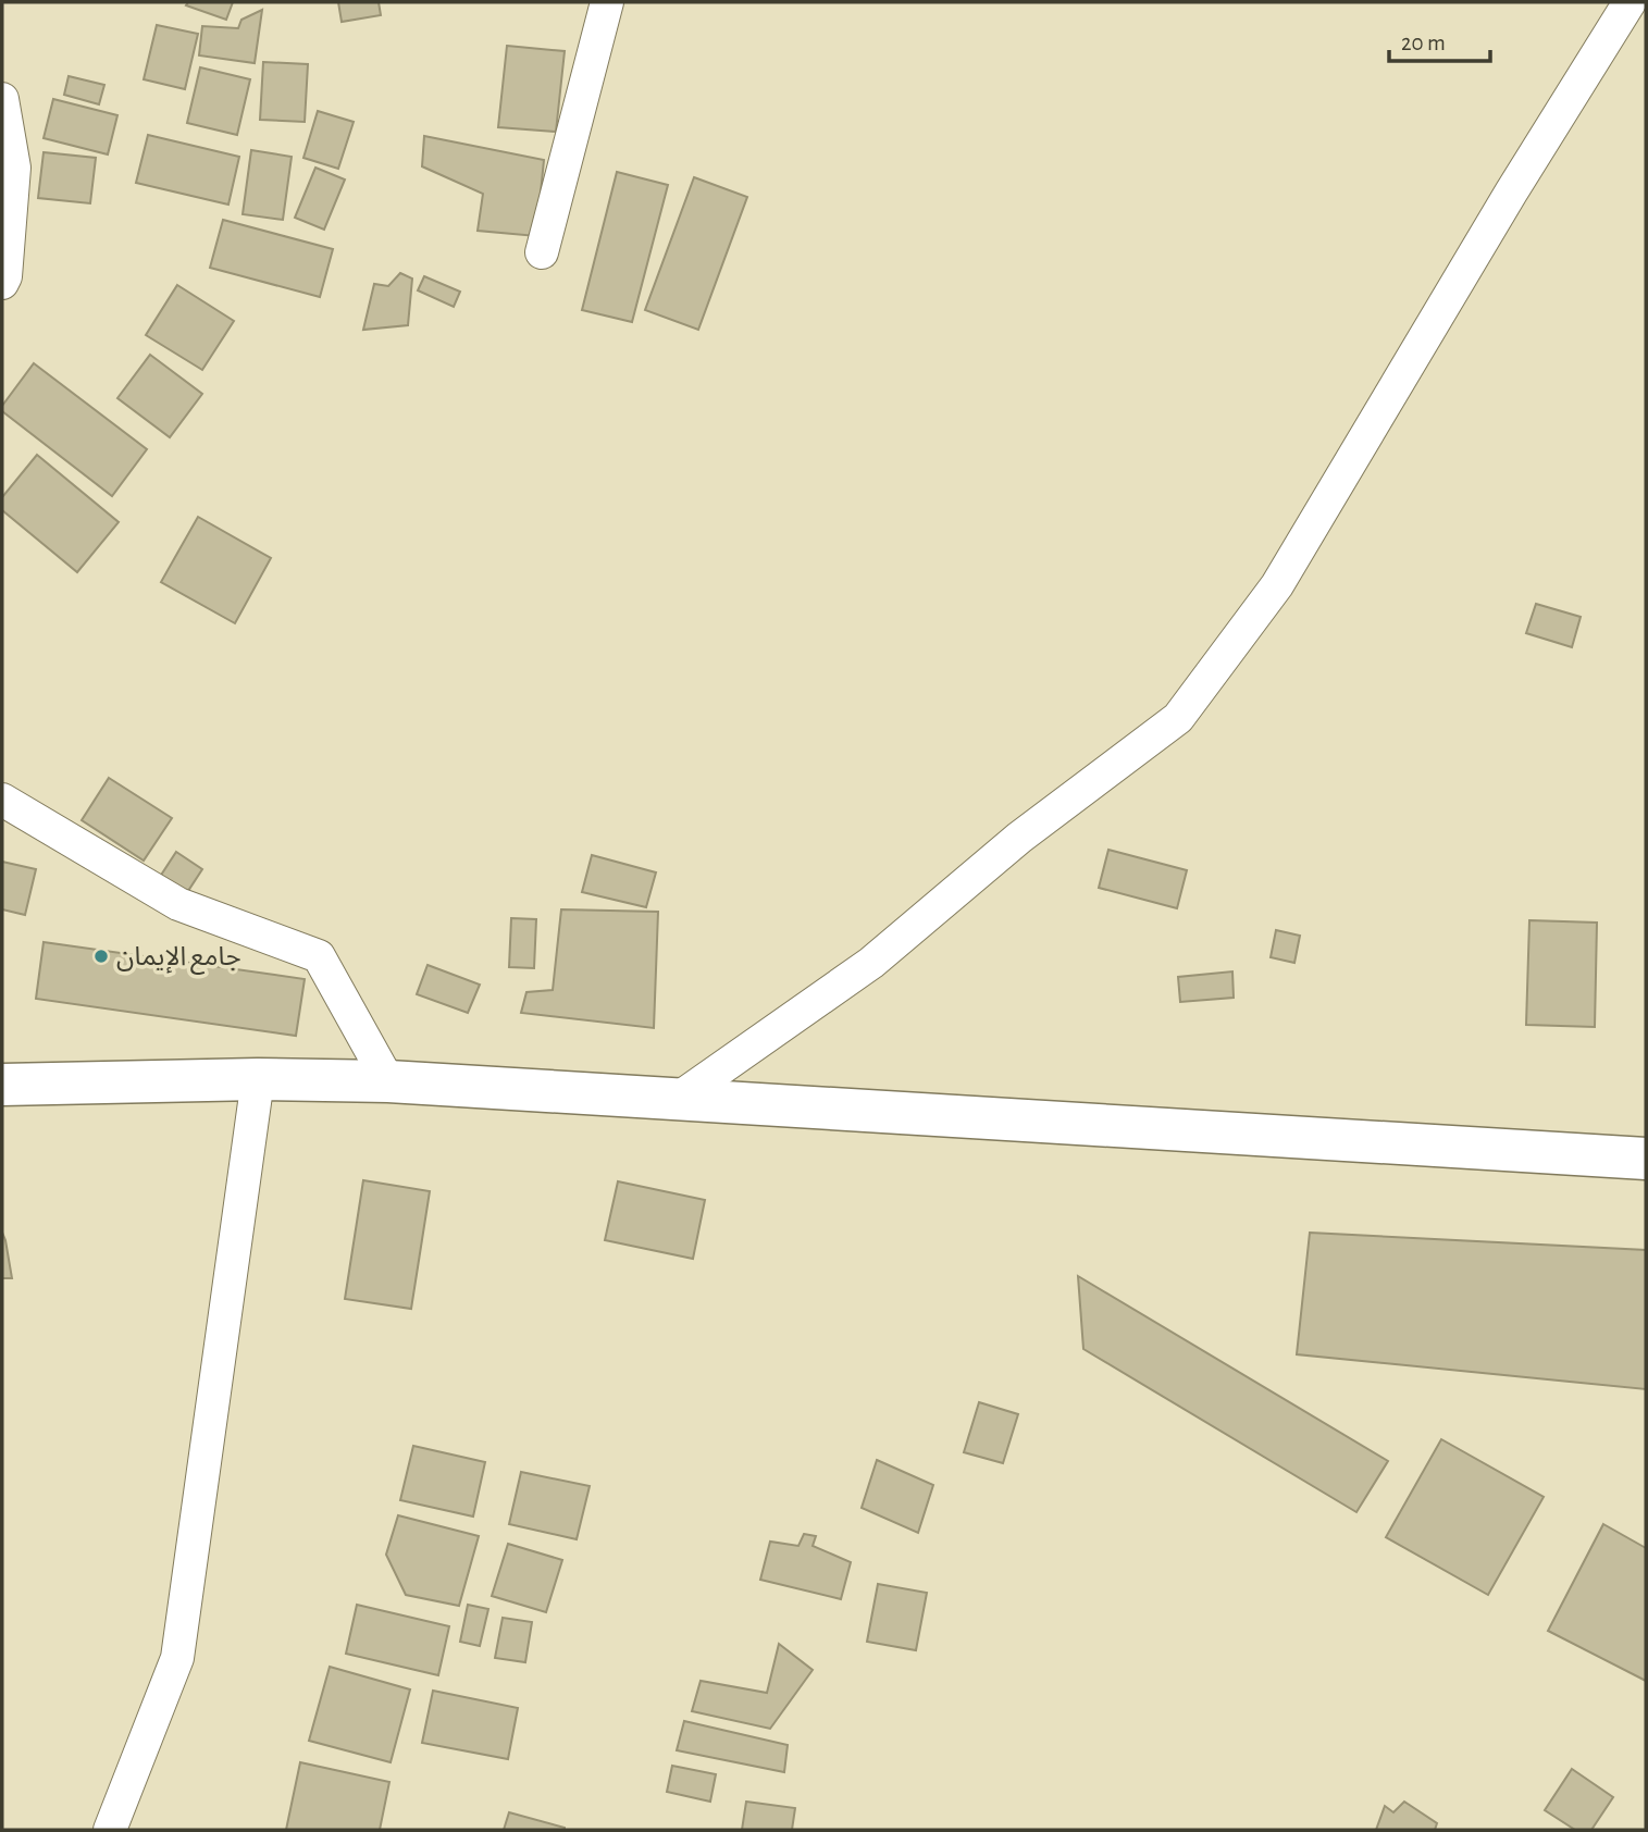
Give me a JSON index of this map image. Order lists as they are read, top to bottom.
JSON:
{
  "places": ["جامع الإيمان"],
  "scale_bar": "20 m"
}
